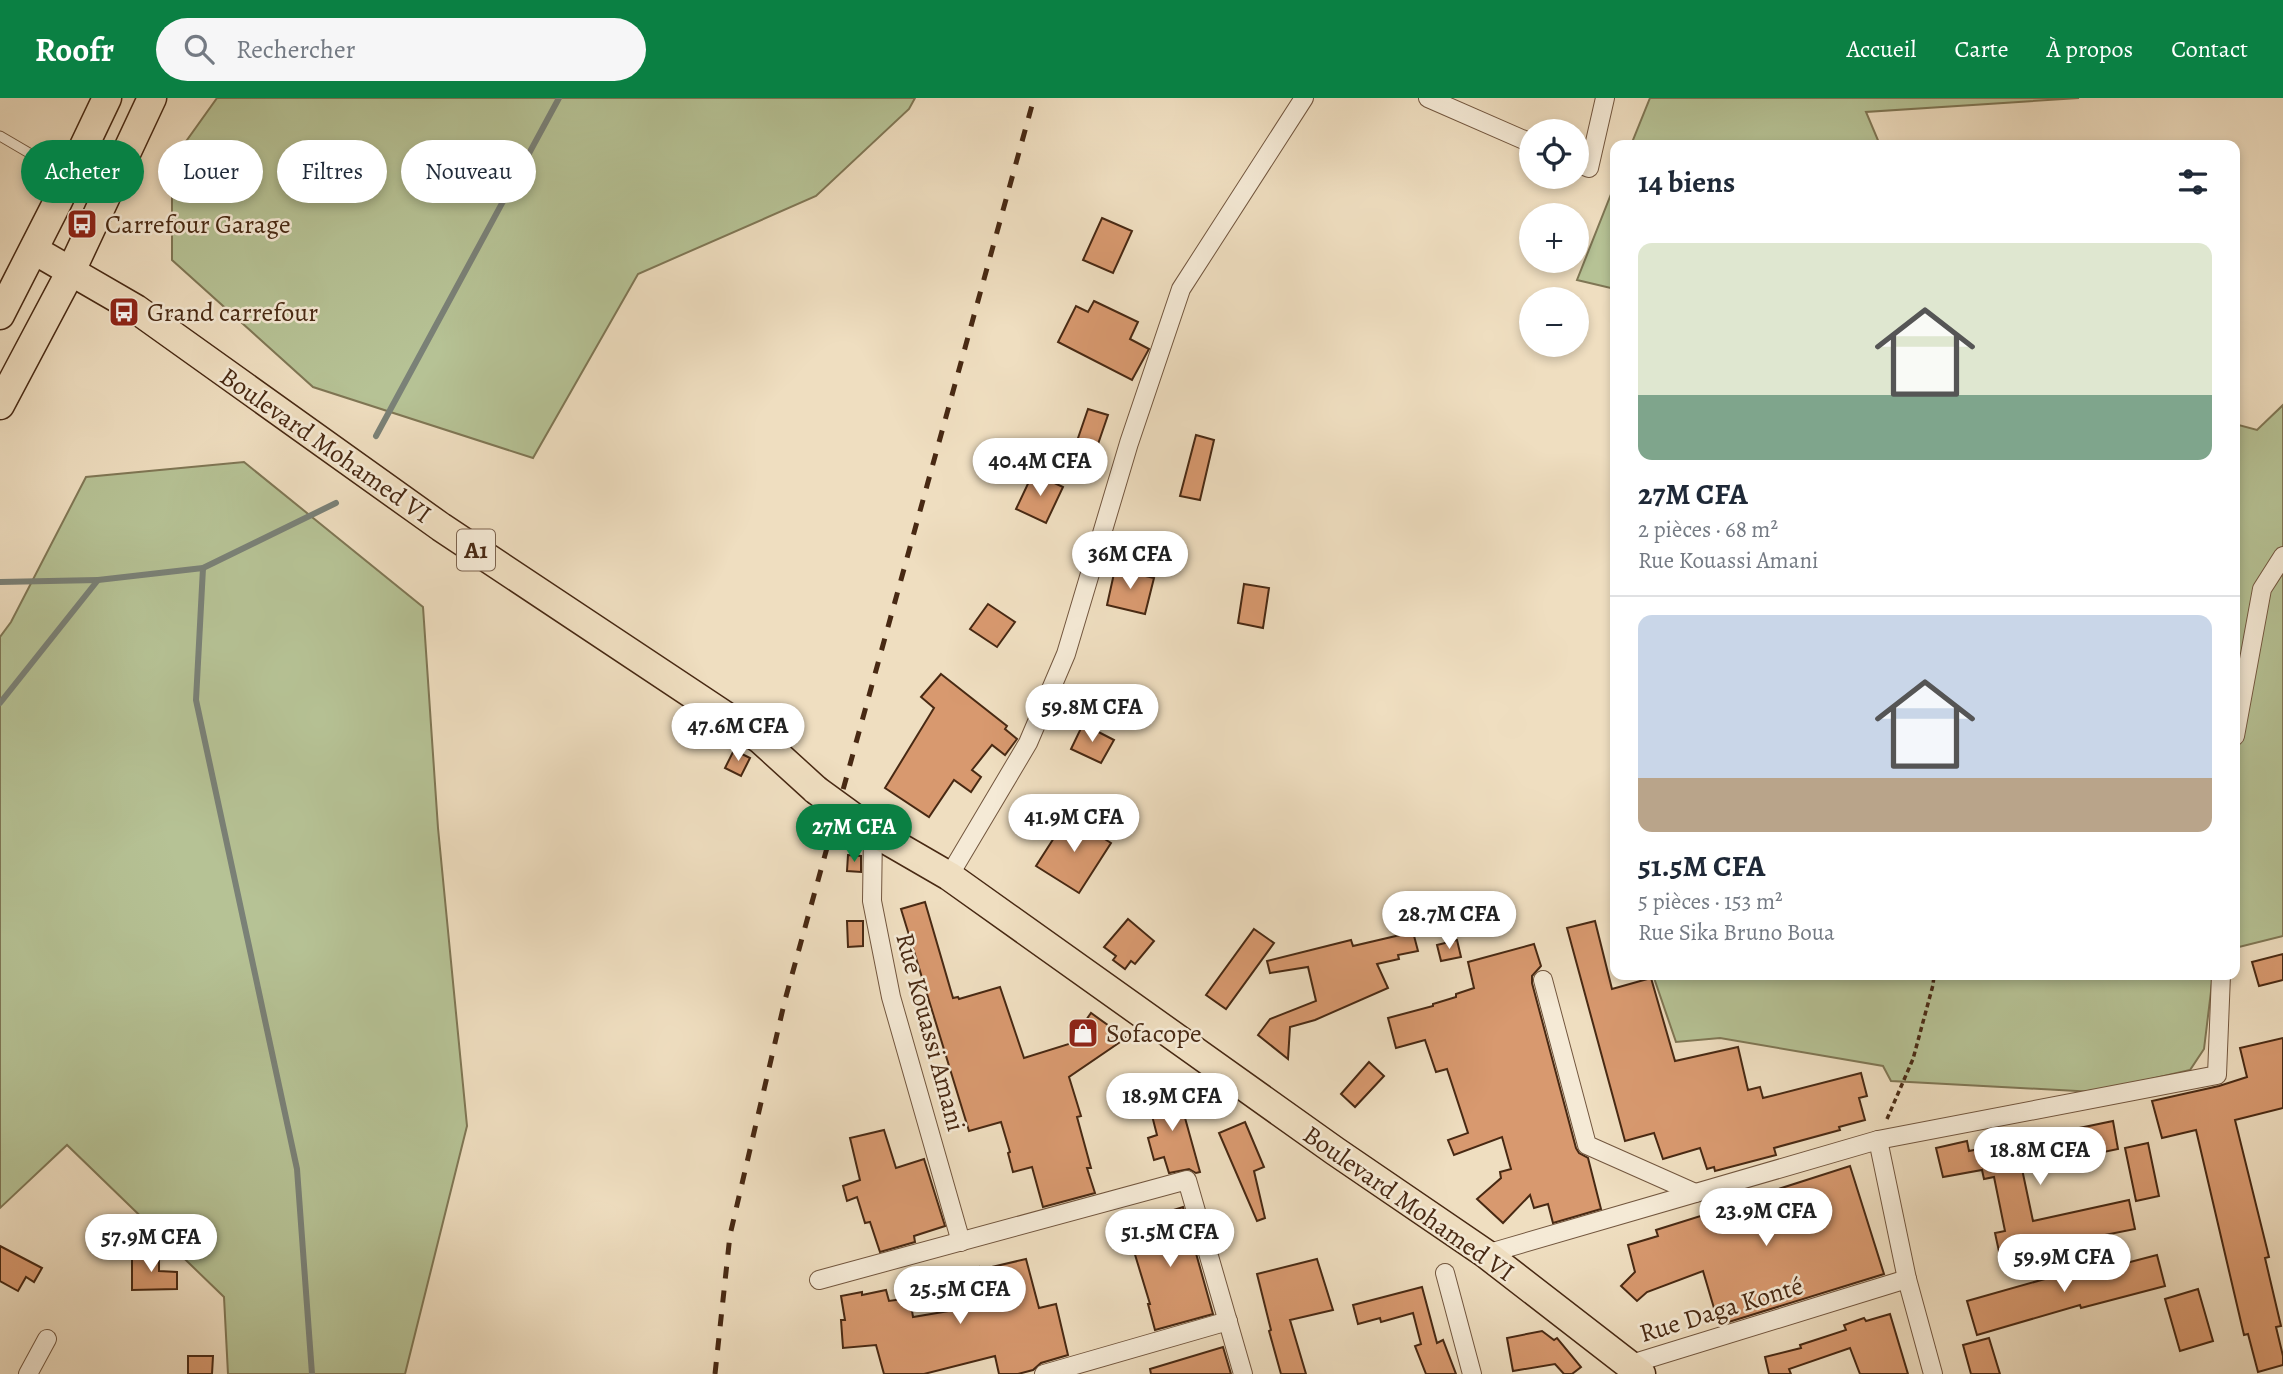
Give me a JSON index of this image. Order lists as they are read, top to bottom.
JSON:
{
  "streets": {
    "main road": ["Boulevard Mohamed VI", "A1"],
    "street": ["Rue Kouassi Amani", "Rue Daga Konté"]
  },
  "crossings": [
    ["Boulevard Mohamed VI", "Rue Kouassi Amani"],
    ["Boulevard Mohamed VI", "Rue Daga Konté"]
  ],
  "places": {
    "bus stop": ["Carrefour Garage", "Grand carrefour"],
    "shop": ["Sofacope"]
  },
  "page": {
    "header": "Roofr",
    "search": "Rechercher",
    "nav": [
      "Accueil",
      "Carte",
      "À propos",
      "Contact"
    ],
    "map_buttons": ["+", "−"],
    "chip": [
      "Acheter",
      "Louer",
      "Filtres",
      "Nouveau"
    ],
    "heading": "14 biens",
    "list": [
      {
        "name": "27M CFA",
        "note": "2 pièces · 68 m² · Rue Kouassi Amani"
      },
      {
        "name": "51.5M CFA",
        "note": "5 pièces · 153 m² · Rue Sika Bruno Boua"
      }
    ],
    "price": [
      "40.4M CFA",
      "36M CFA",
      "59.8M CFA",
      "47.6M CFA",
      "41.9M CFA",
      "27M CFA",
      "28.7M CFA",
      "18.9M CFA",
      "18.8M CFA",
      "23.9M CFA",
      "51.5M CFA",
      "57.9M CFA",
      "59.9M CFA",
      "25.5M CFA"
    ]
  }
}
